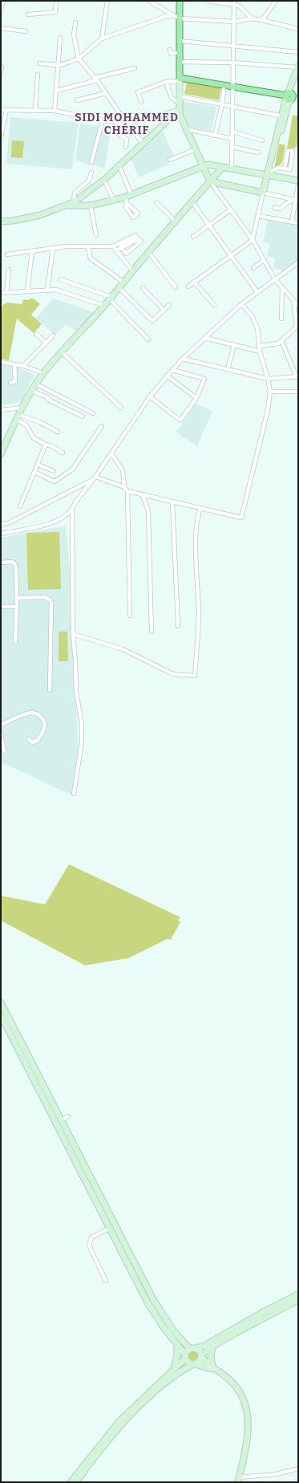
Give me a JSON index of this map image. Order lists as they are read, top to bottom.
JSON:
{
  "districts": ["SIDI MOHAMMED CHÉRIF"]
}
